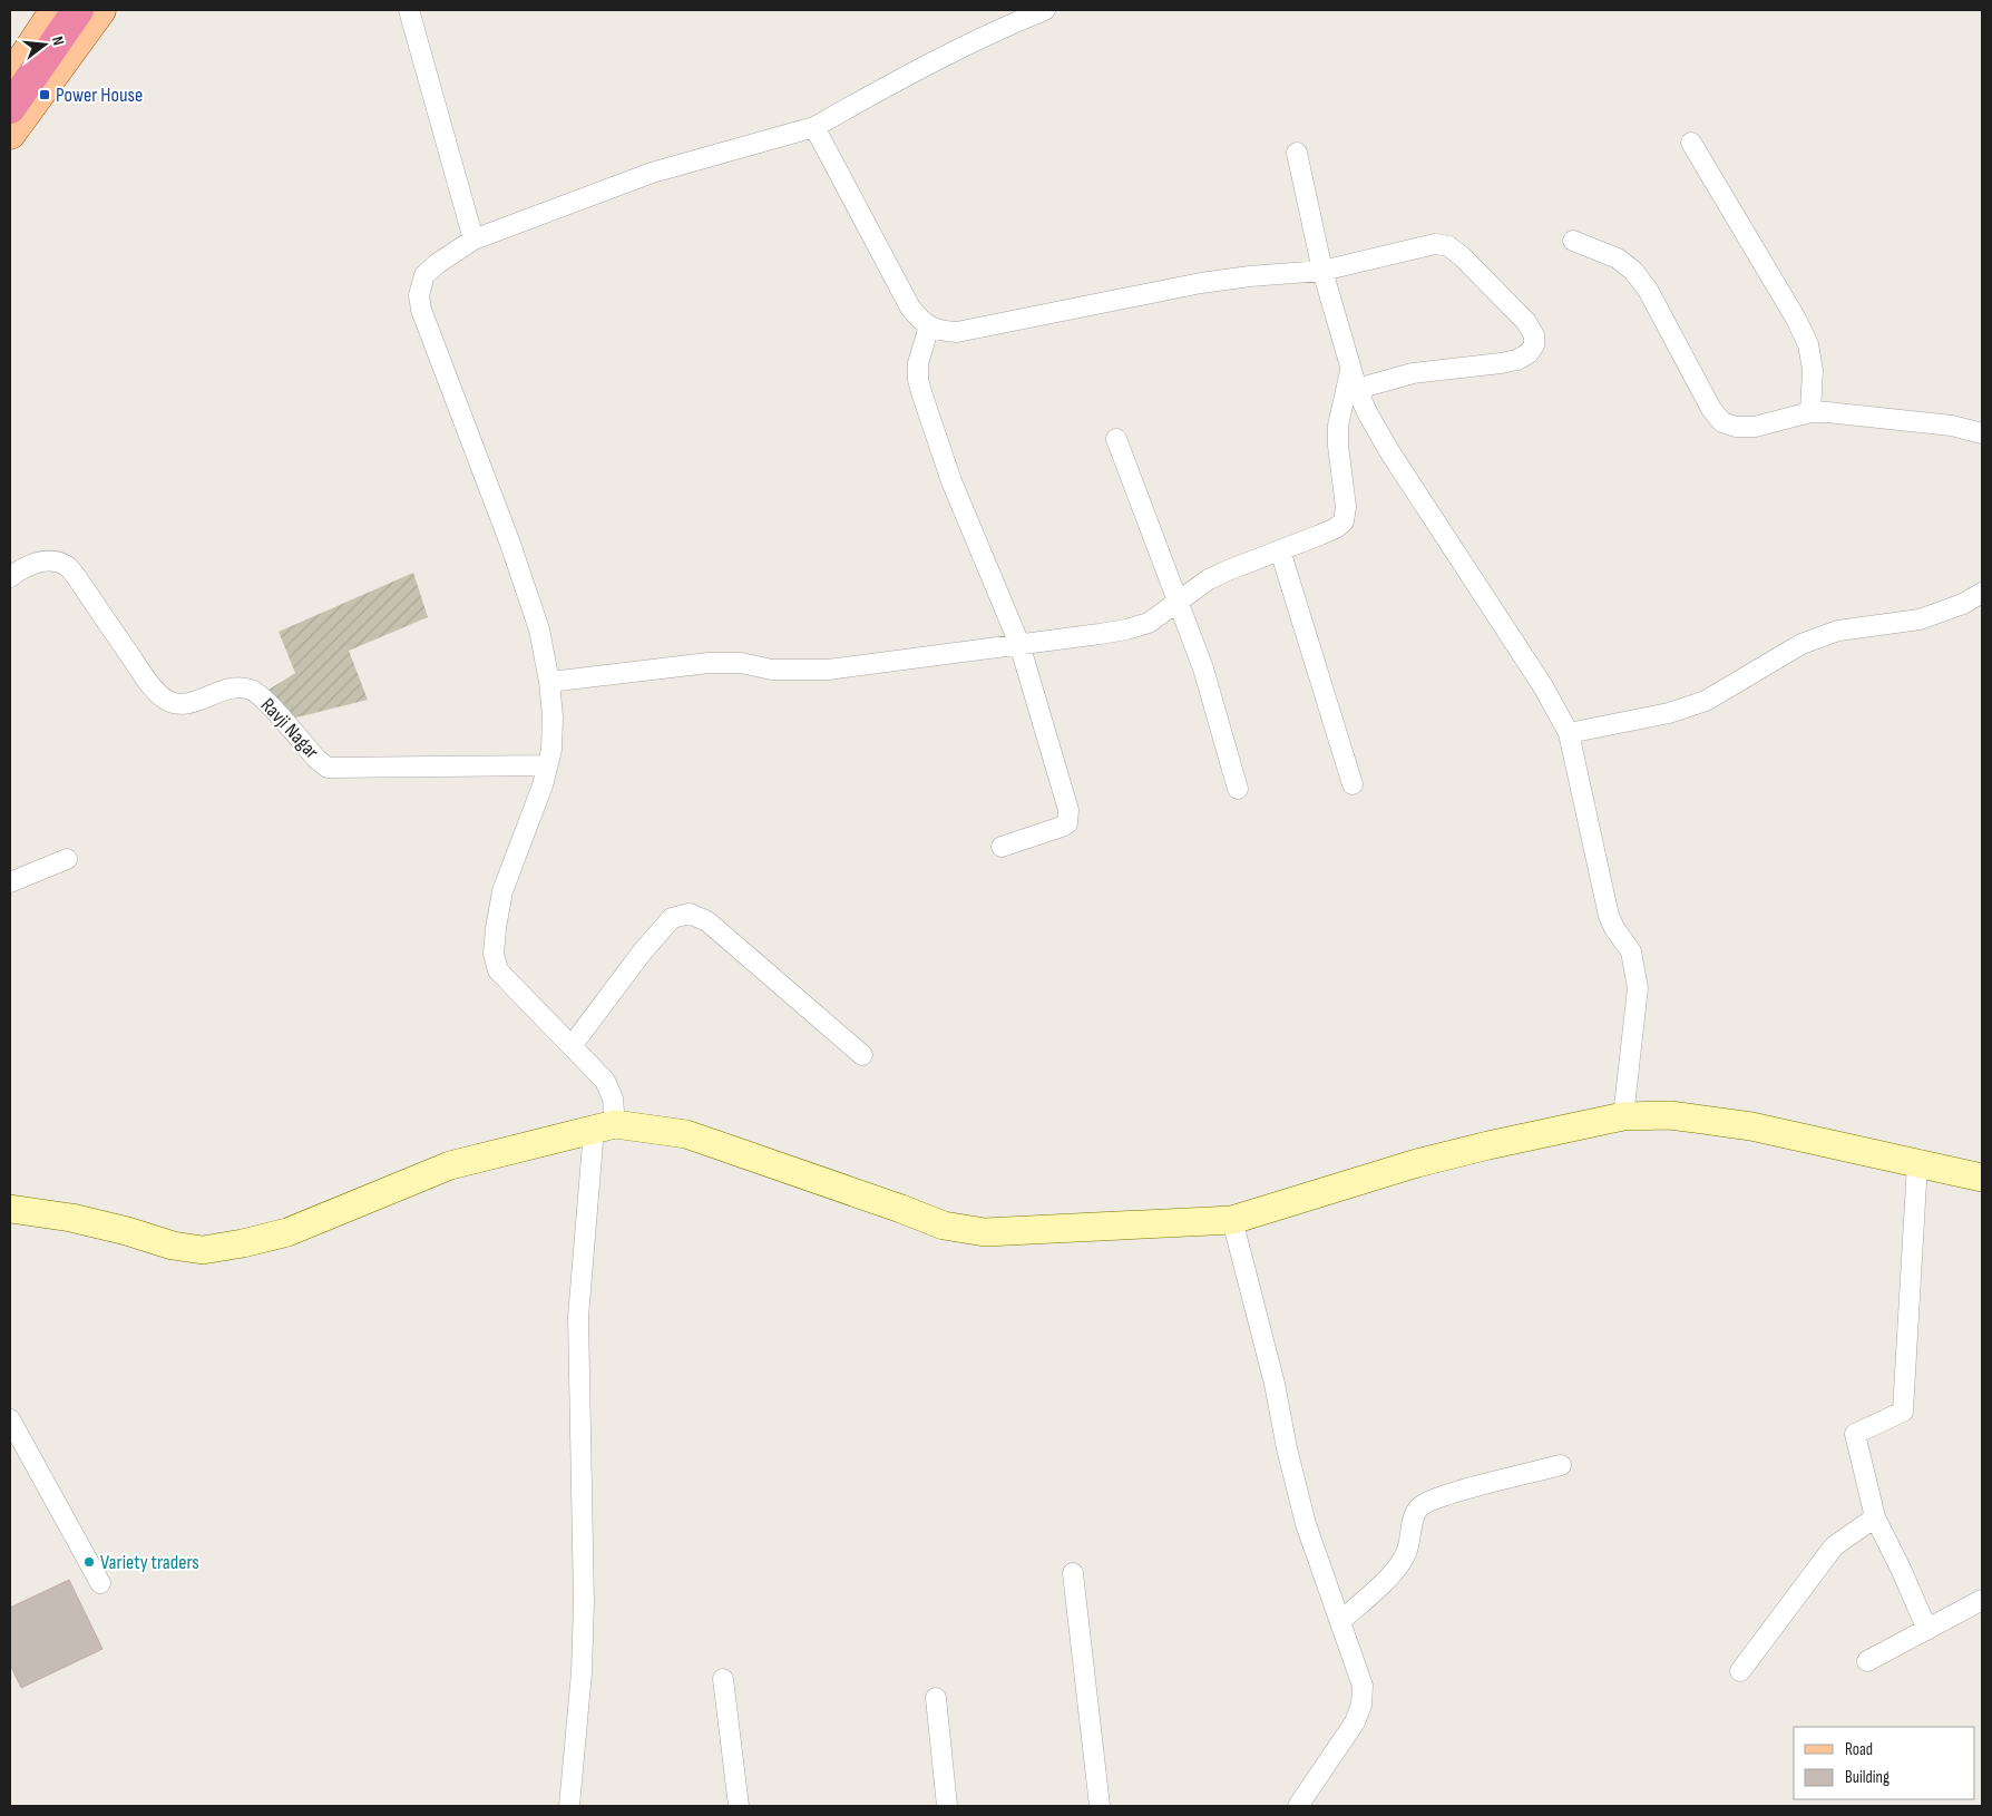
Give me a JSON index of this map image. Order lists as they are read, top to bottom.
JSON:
{
  "streets": {
    "street": ["Ravji Nagar"]
  },
  "places": {
    "transit": ["Power House"],
    "other": ["Variety traders"]
  },
  "legend": ["Road", "Building"],
  "north": "right"
}
